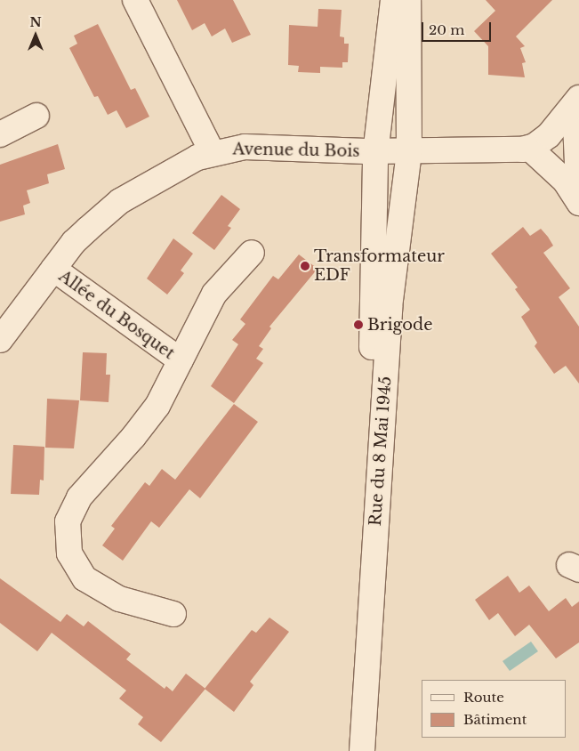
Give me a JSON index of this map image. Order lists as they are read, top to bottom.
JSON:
{
  "streets": {
    "street": ["Avenue du Bois", "Allée du Bosquet", "Rue du 8 Mai 1945"]
  },
  "crossings": [
    ["Avenue du Bois", "Allée du Bosquet"],
    ["Avenue du Bois", "Rue du 8 Mai 1945"]
  ],
  "places": ["Transformateur EDF", "Brigode"],
  "legend": ["Route", "Bâtiment"],
  "scale_bar": "20 m",
  "north": "top"
}
